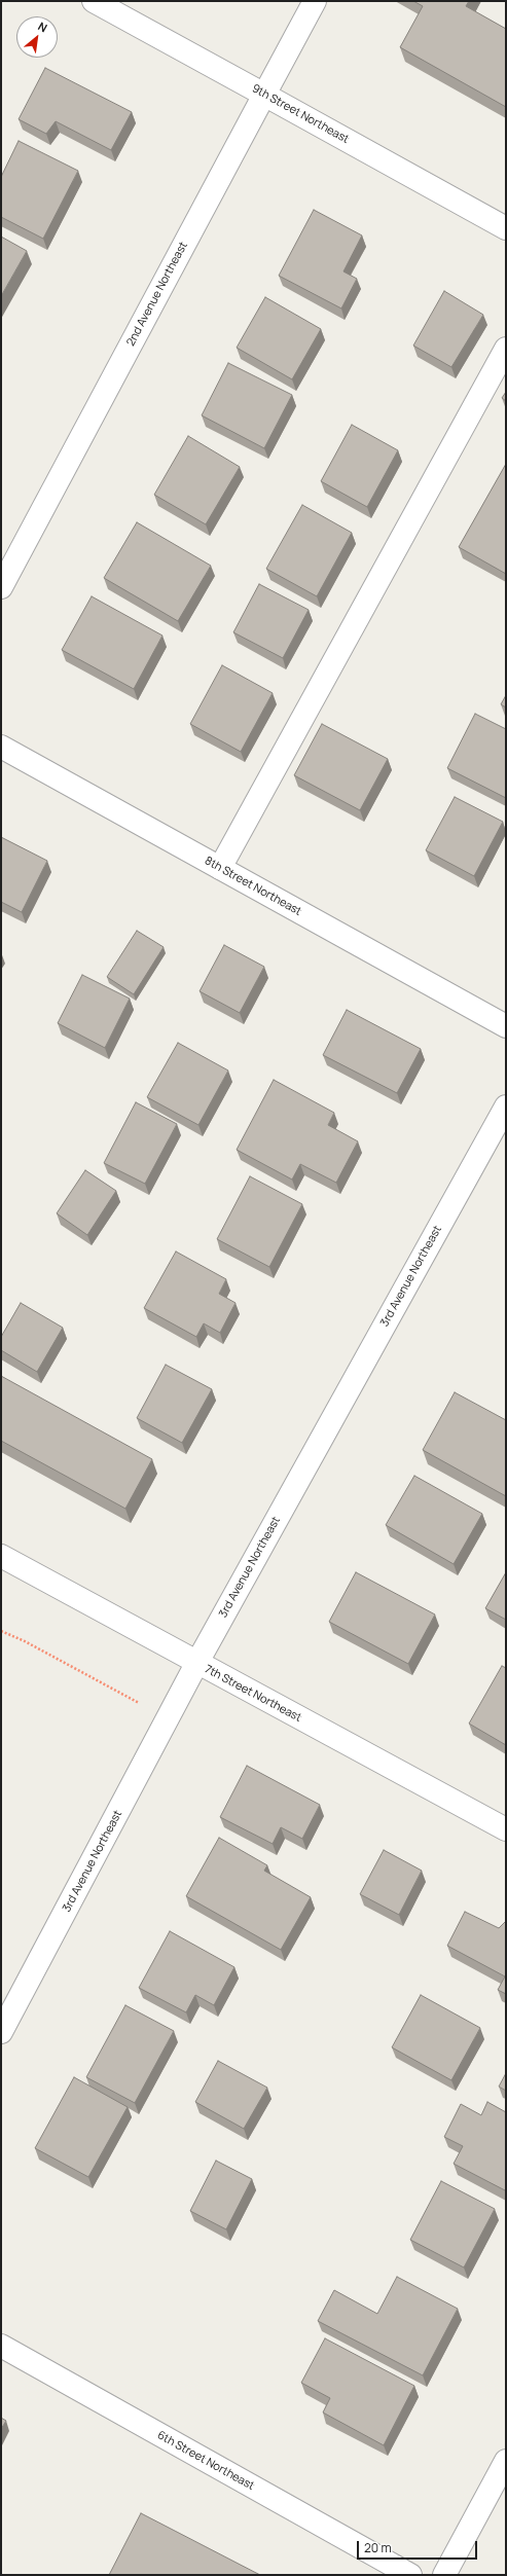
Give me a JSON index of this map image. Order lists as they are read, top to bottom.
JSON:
{
  "streets": {
    "street": [
      "9th Street Northeast",
      "2nd Avenue Northeast",
      "8th Street Northeast",
      "3rd Avenue Northeast",
      "7th Street Northeast",
      "6th Street Northeast"
    ]
  },
  "crossings": [
    ["9th Street Northeast", "2nd Avenue Northeast"],
    ["3rd Avenue Northeast", "7th Street Northeast"]
  ],
  "scale_bar": "20 m",
  "north": "top right"
}
